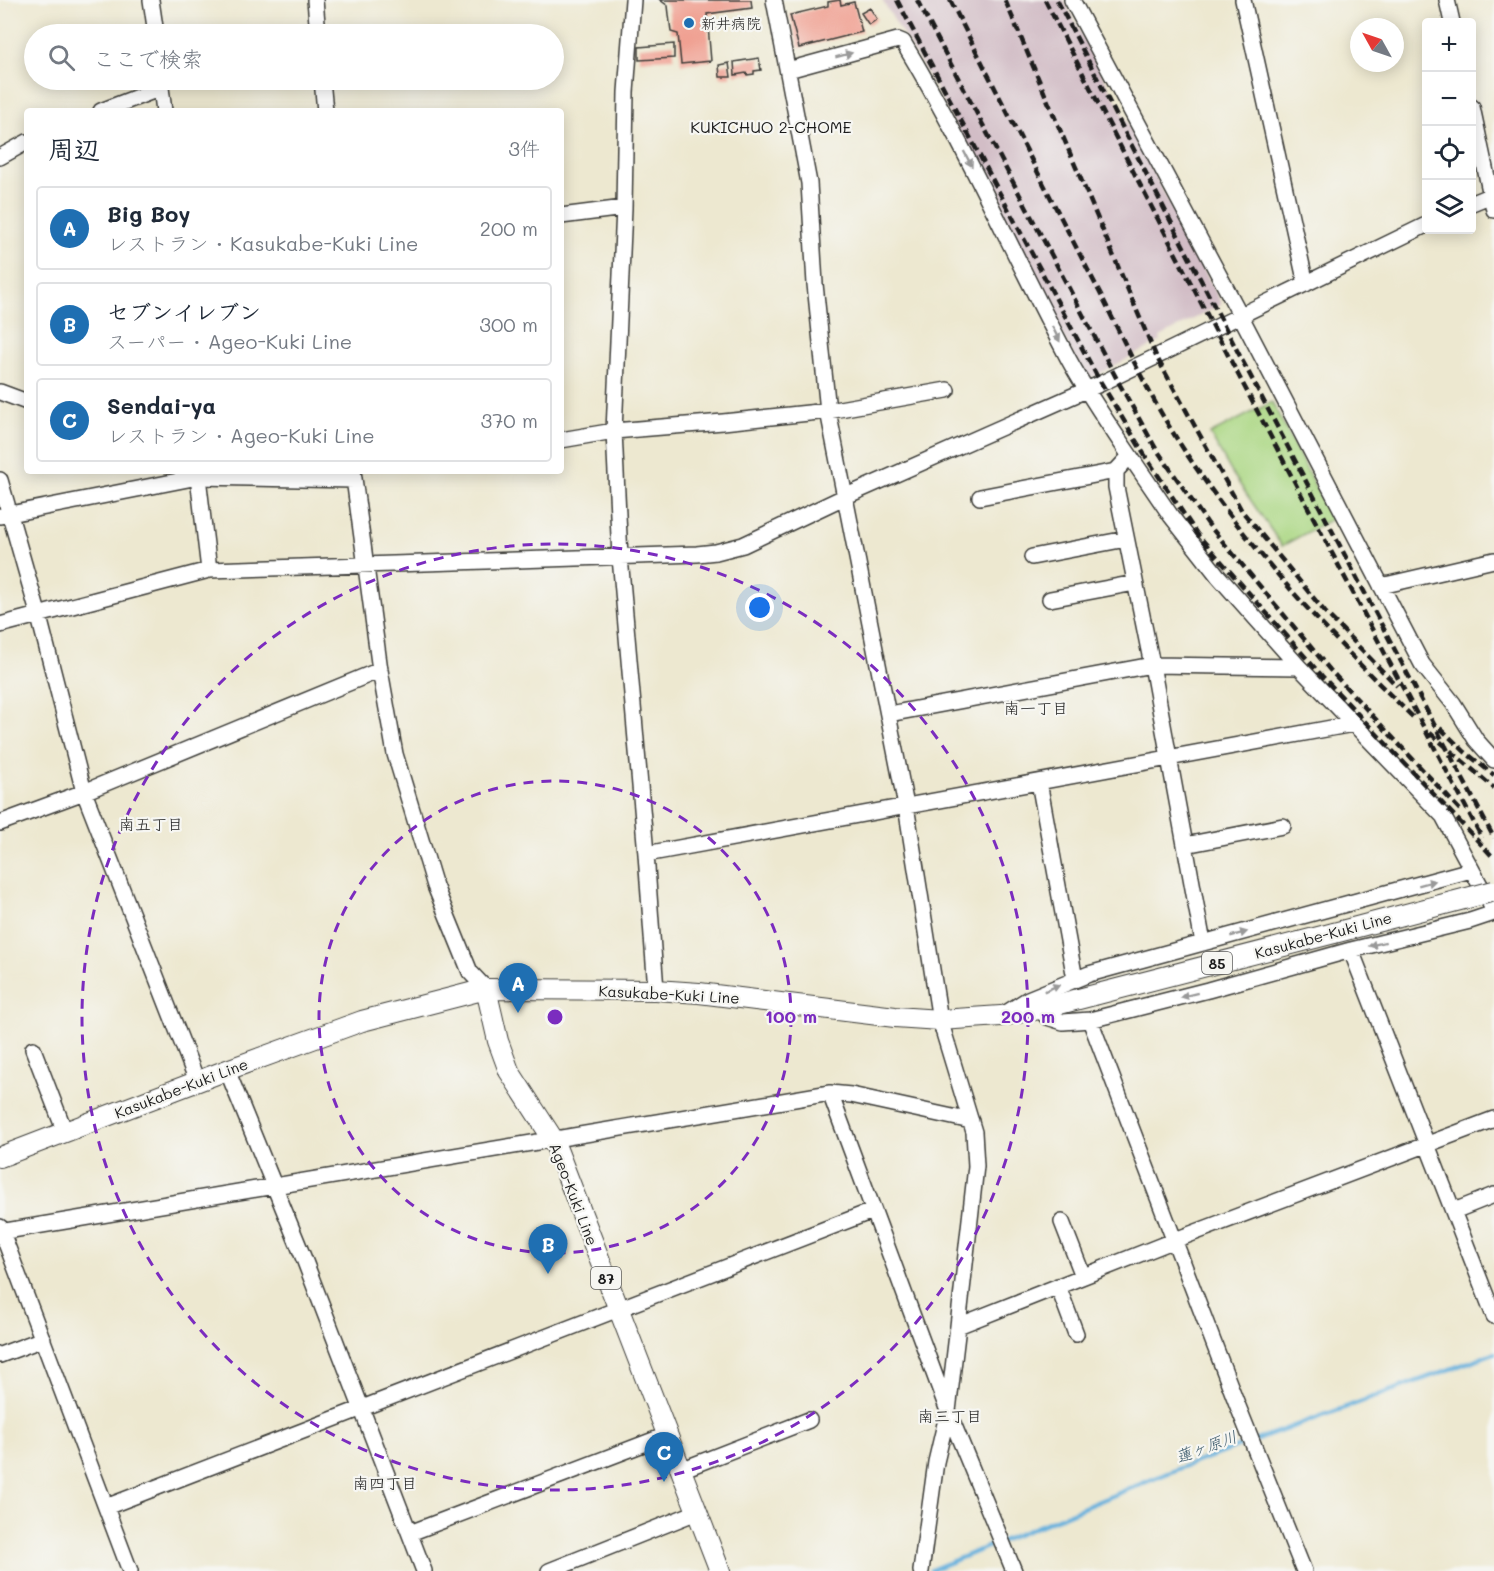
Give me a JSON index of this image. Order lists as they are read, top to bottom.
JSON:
{
  "streets": {
    "main road": [
      "Kasukabe-Kuki Line",
      "85",
      "Ageo-Kuki Line",
      "87"
    ]
  },
  "crossings": [
    ["Kasukabe-Kuki Line", "Ageo-Kuki Line"]
  ],
  "districts": [
    "KUKICHUO 2-CHOME",
    "南一丁目",
    "南五丁目",
    "南三丁目",
    "南四丁目"
  ],
  "water": ["蓮ヶ原川"],
  "places": ["新井病院"],
  "north": "top left",
  "page": {
    "map_buttons": ["+", "−"],
    "search": "ここで検索",
    "heading": ["周辺", "3件"],
    "list": [
      {
        "mark": "A",
        "name": "Big Boy",
        "note": "レストラン · Kasukabe-Kuki Line",
        "value": "200 m"
      },
      {
        "mark": "B",
        "name": "セブンイレブン",
        "note": "スーパー · Ageo-Kuki Line",
        "value": "300 m"
      },
      {
        "mark": "C",
        "name": "Sendai-ya",
        "note": "レストラン · Ageo-Kuki Line",
        "value": "370 m"
      }
    ],
    "pins": ["A", "B", "C"]
  },
  "rings": ["100 m", "200 m"]
}
